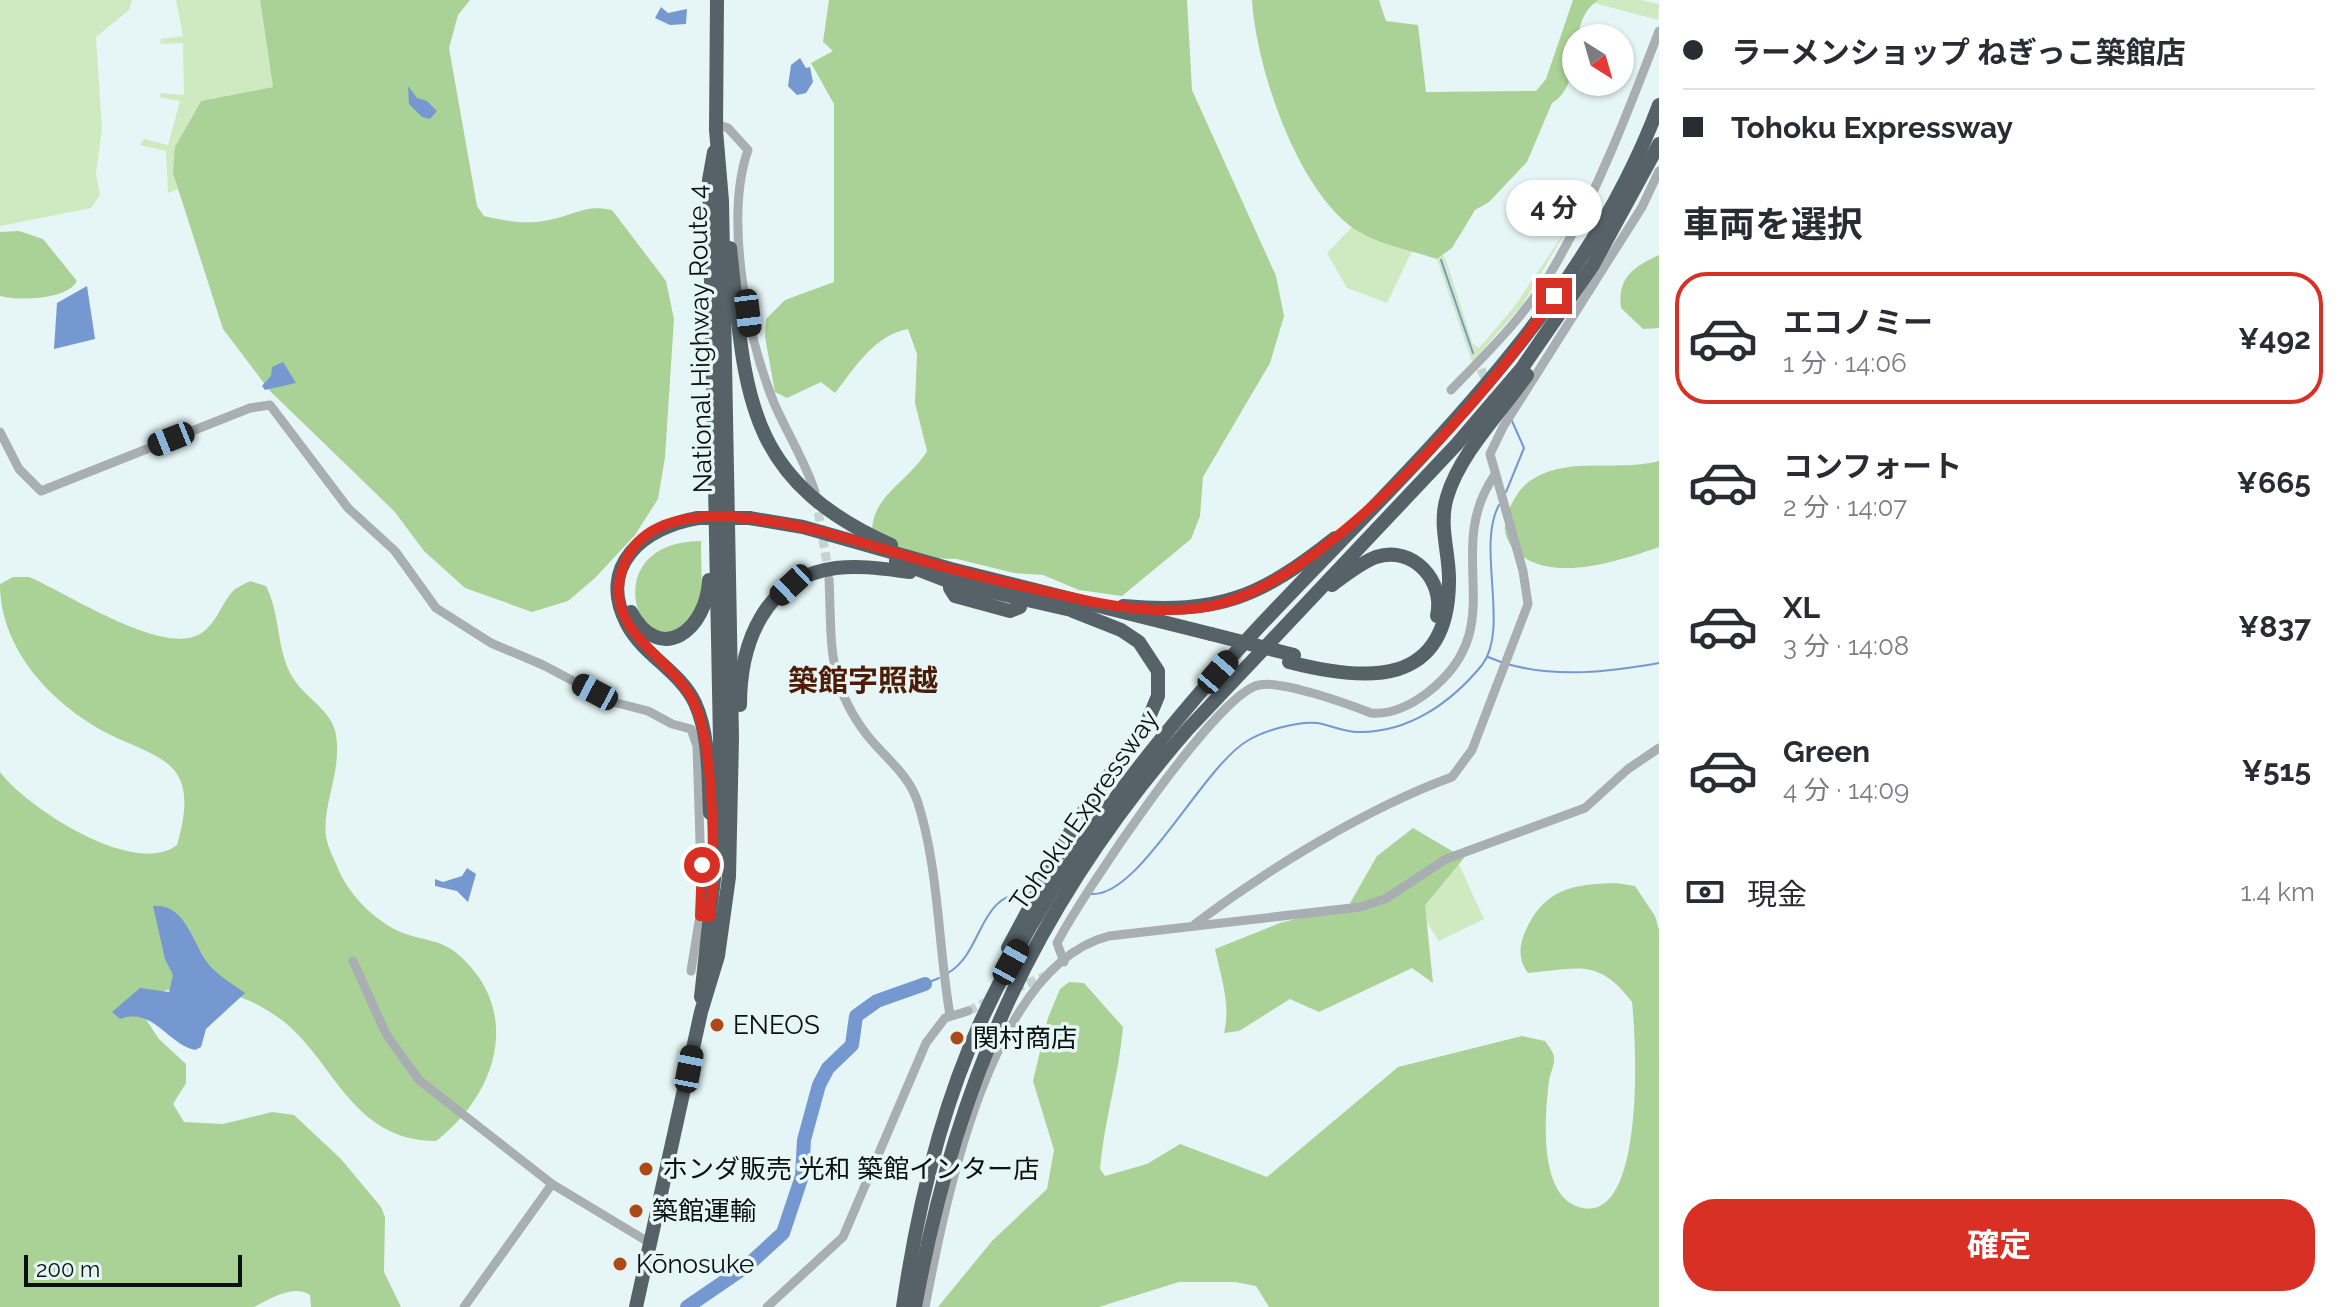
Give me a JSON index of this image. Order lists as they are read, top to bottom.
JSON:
{
  "streets": {
    "highway": ["National Highway Route 4", "Tohoku Expressway"]
  },
  "districts": ["築館字照越"],
  "places": [
    "ENEOS",
    "関村商店",
    "ホンダ販売 光和 築館インター店",
    "築館運輸",
    "Kōnosuke"
  ],
  "scale_bar": "200 m",
  "north": "bottom right",
  "page": {
    "banner": ["ラーメンショップ ねぎっこ築館店", "Tohoku Expressway"],
    "heading": "車両を選択",
    "bubble": "4 分",
    "list": [
      {
        "name": "エコノミー",
        "note": "1 分 · 14:06",
        "value": "¥492"
      },
      {
        "name": "コンフォート",
        "note": "2 分 · 14:07",
        "value": "¥665"
      },
      {
        "name": "XL",
        "note": "3 分 · 14:08",
        "value": "¥837"
      },
      {
        "name": "Green",
        "note": "4 分 · 14:09",
        "value": "¥515"
      }
    ],
    "pay": ["現金", "1.4 km"],
    "buttons": "確定",
    "scale": "200 m"
  }
}
